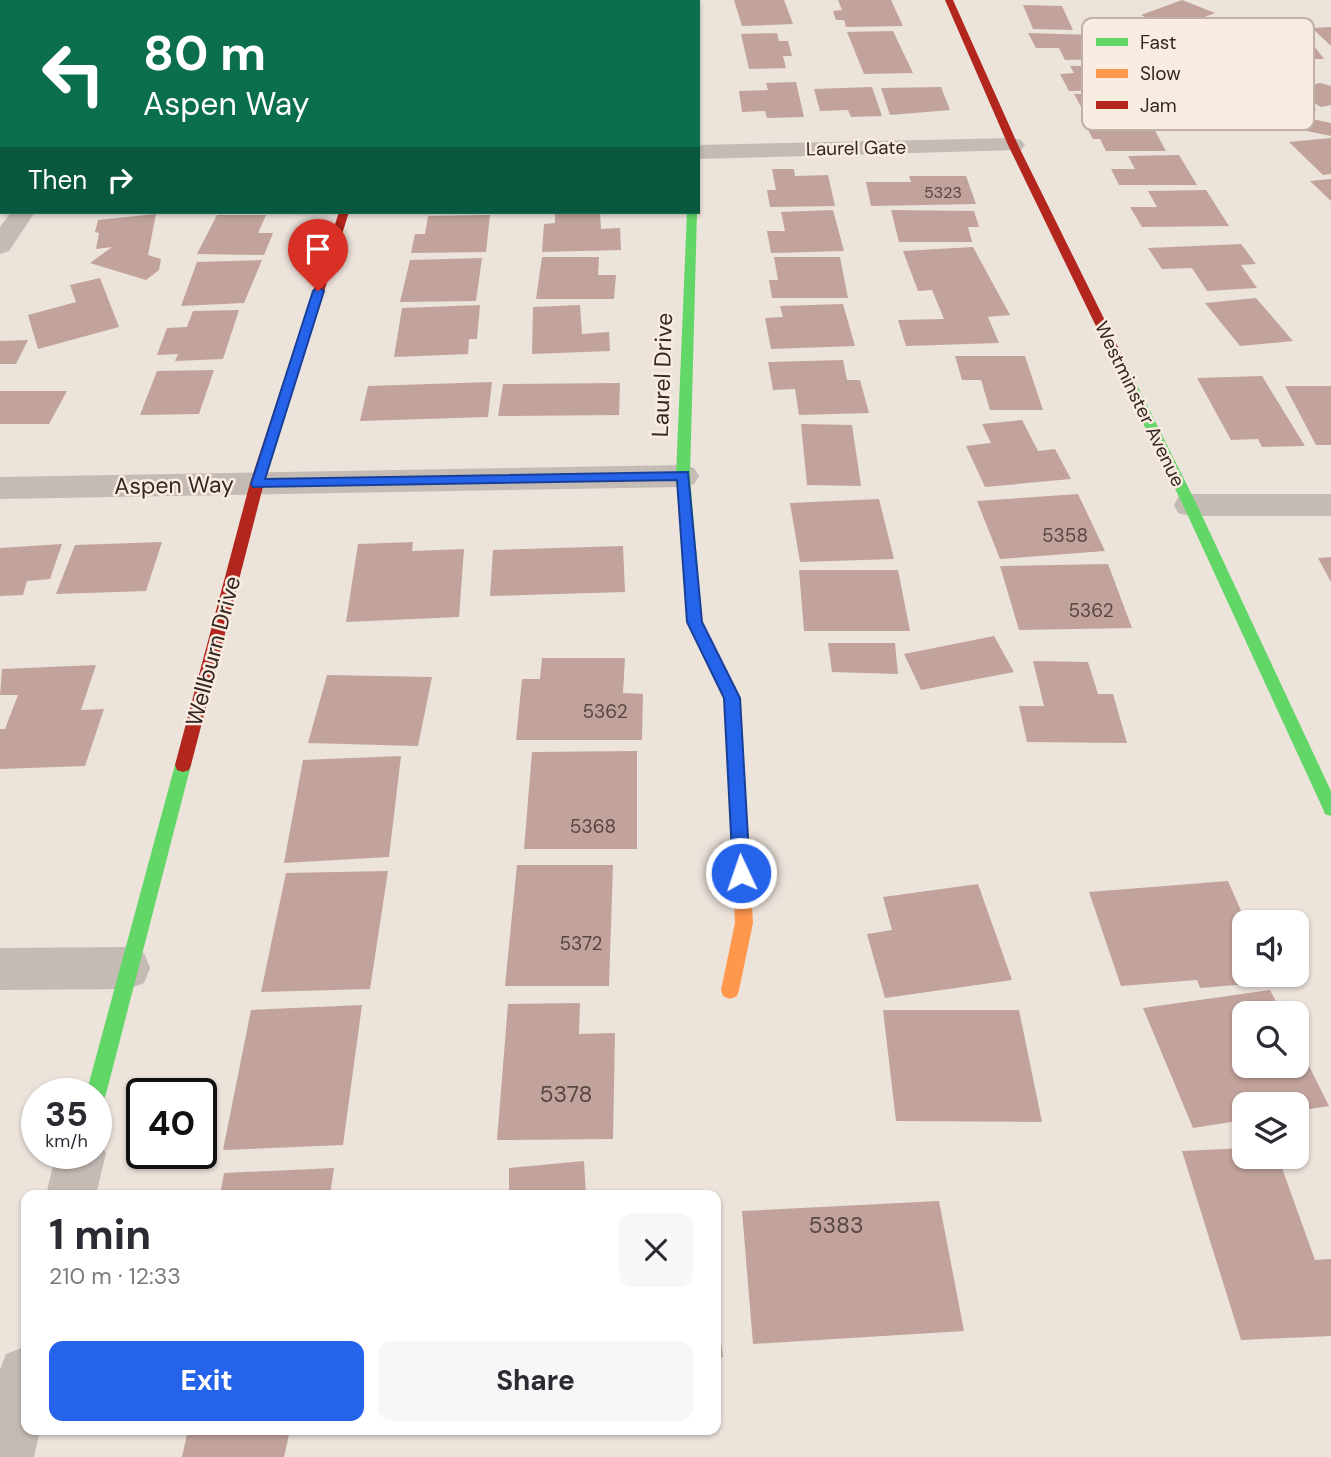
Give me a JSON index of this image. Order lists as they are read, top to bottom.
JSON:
{
  "streets": {
    "street": [
      "Laurel Gate",
      "Laurel Drive",
      "Westminster Avenue",
      "Aspen Way",
      "Wellburn Drive"
    ]
  },
  "crossings": [
    ["Laurel Gate", "Westminster Avenue"],
    ["Laurel Drive", "Aspen Way"],
    ["Aspen Way", "Wellburn Drive"]
  ],
  "house_numbers": [
    "5323",
    "5358",
    "5362",
    "5362",
    "5368",
    "5372",
    "5378",
    "5383"
  ],
  "legend": ["Fast", "Slow", "Jam"],
  "page": {
    "turn": ["80 m", "Aspen Way"],
    "then": "Then",
    "speed": "35 km/h",
    "limit": "40",
    "heading": ["1 min", "210 m · 12:33"],
    "buttons": ["Exit", "Share"]
  }
}
